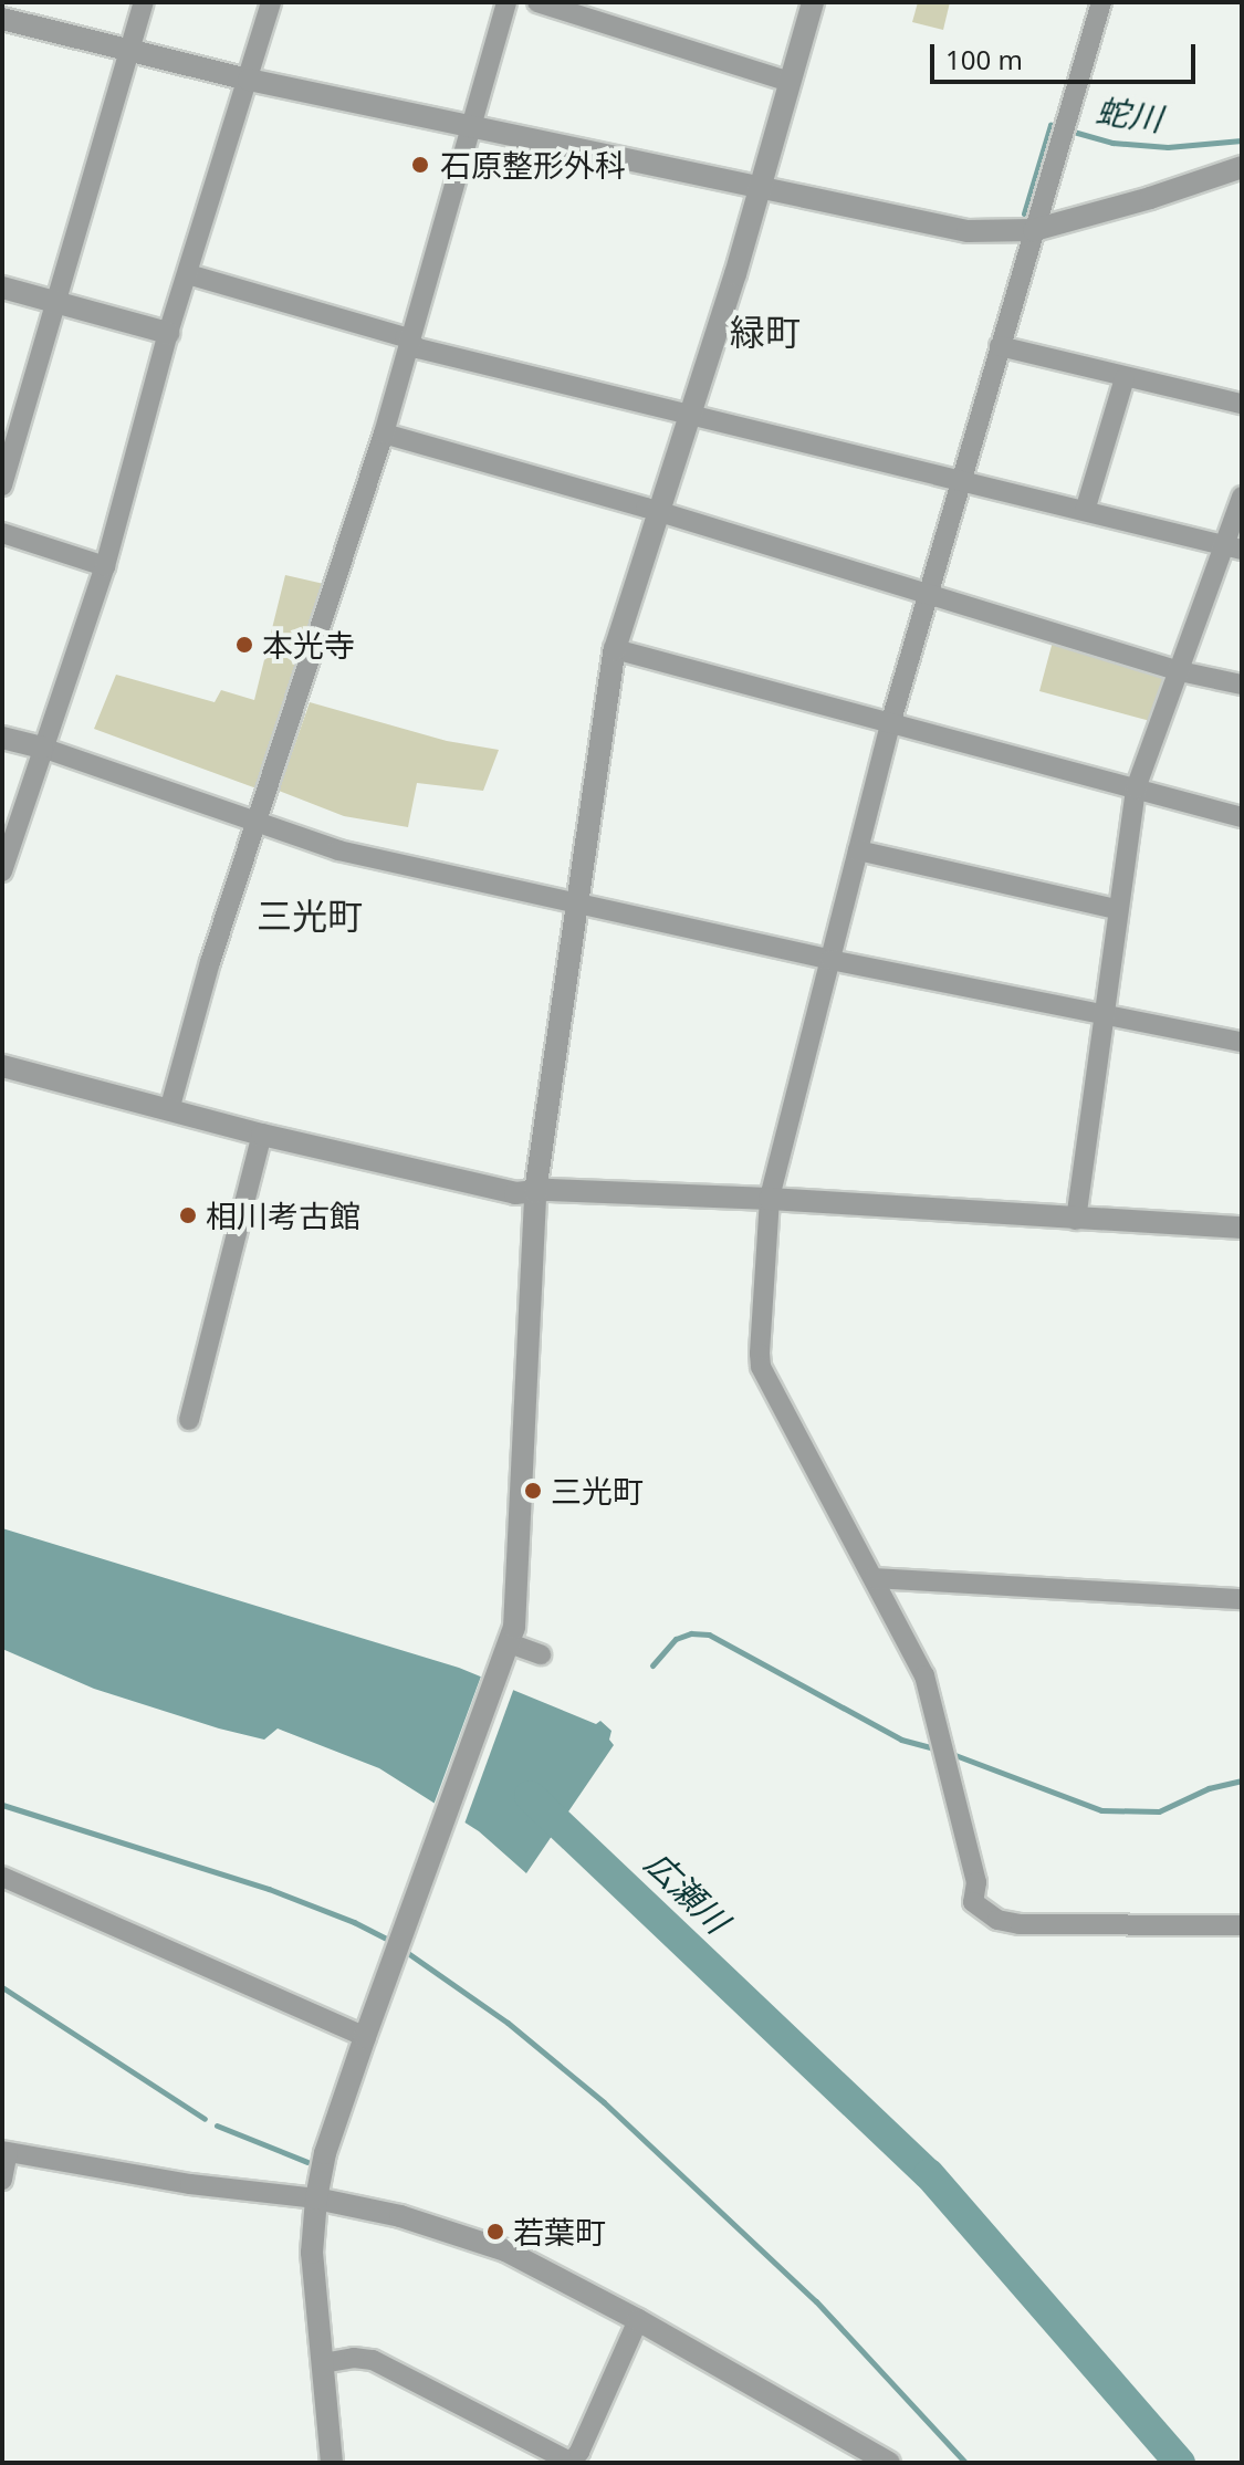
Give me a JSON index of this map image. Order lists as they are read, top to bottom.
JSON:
{
  "districts": ["緑町", "三光町"],
  "water": ["蛇川", "広瀬川"],
  "places": [
    "石原整形外科",
    "本光寺",
    "相川考古館",
    "三光町",
    "若葉町"
  ],
  "scale_bar": "100 m"
}
